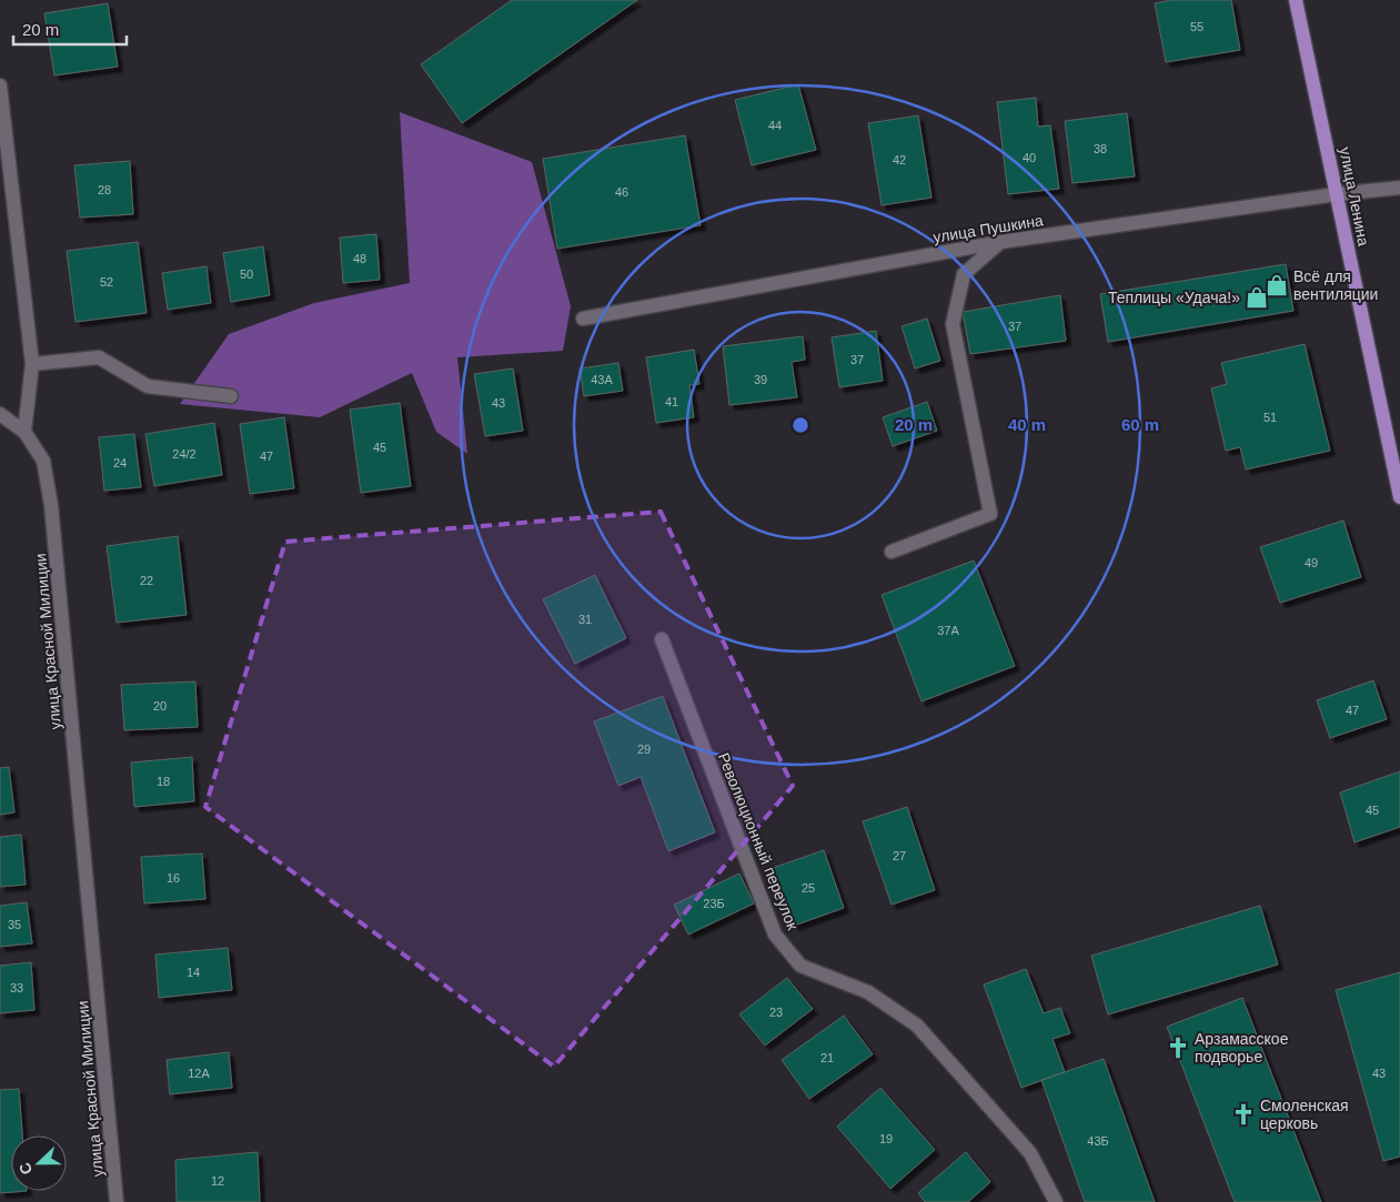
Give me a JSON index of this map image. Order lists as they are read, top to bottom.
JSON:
{
  "streets": {
    "main road": ["улица Ленина"],
    "street": ["улица Пушкина", "улица Красной Милиции", "Революционный переулок"]
  },
  "crossings": [
    ["улица Ленина", "улица Пушкина"]
  ],
  "places": {
    "shop": ["Всё для вентиляции", "Теплицы «Удача!»"],
    "church": ["Арзамасское подворье", "Смоленская церковь"]
  },
  "house_numbers": [
    "55",
    "44",
    "38",
    "40",
    "42",
    "28",
    "46",
    "48",
    "50",
    "52",
    "37",
    "37",
    "43А",
    "39",
    "41",
    "43",
    "51",
    "45",
    "24/2",
    "47",
    "24",
    "49",
    "22",
    "31",
    "37А",
    "20",
    "47",
    "29",
    "18",
    "45",
    "27",
    "16",
    "25",
    "23Б",
    "35",
    "14",
    "33",
    "23",
    "21",
    "12А",
    "43",
    "19",
    "43Б",
    "12"
  ],
  "scale_bar": "20 m",
  "north": "left",
  "rings": ["20 m", "40 m", "60 m"]
}
